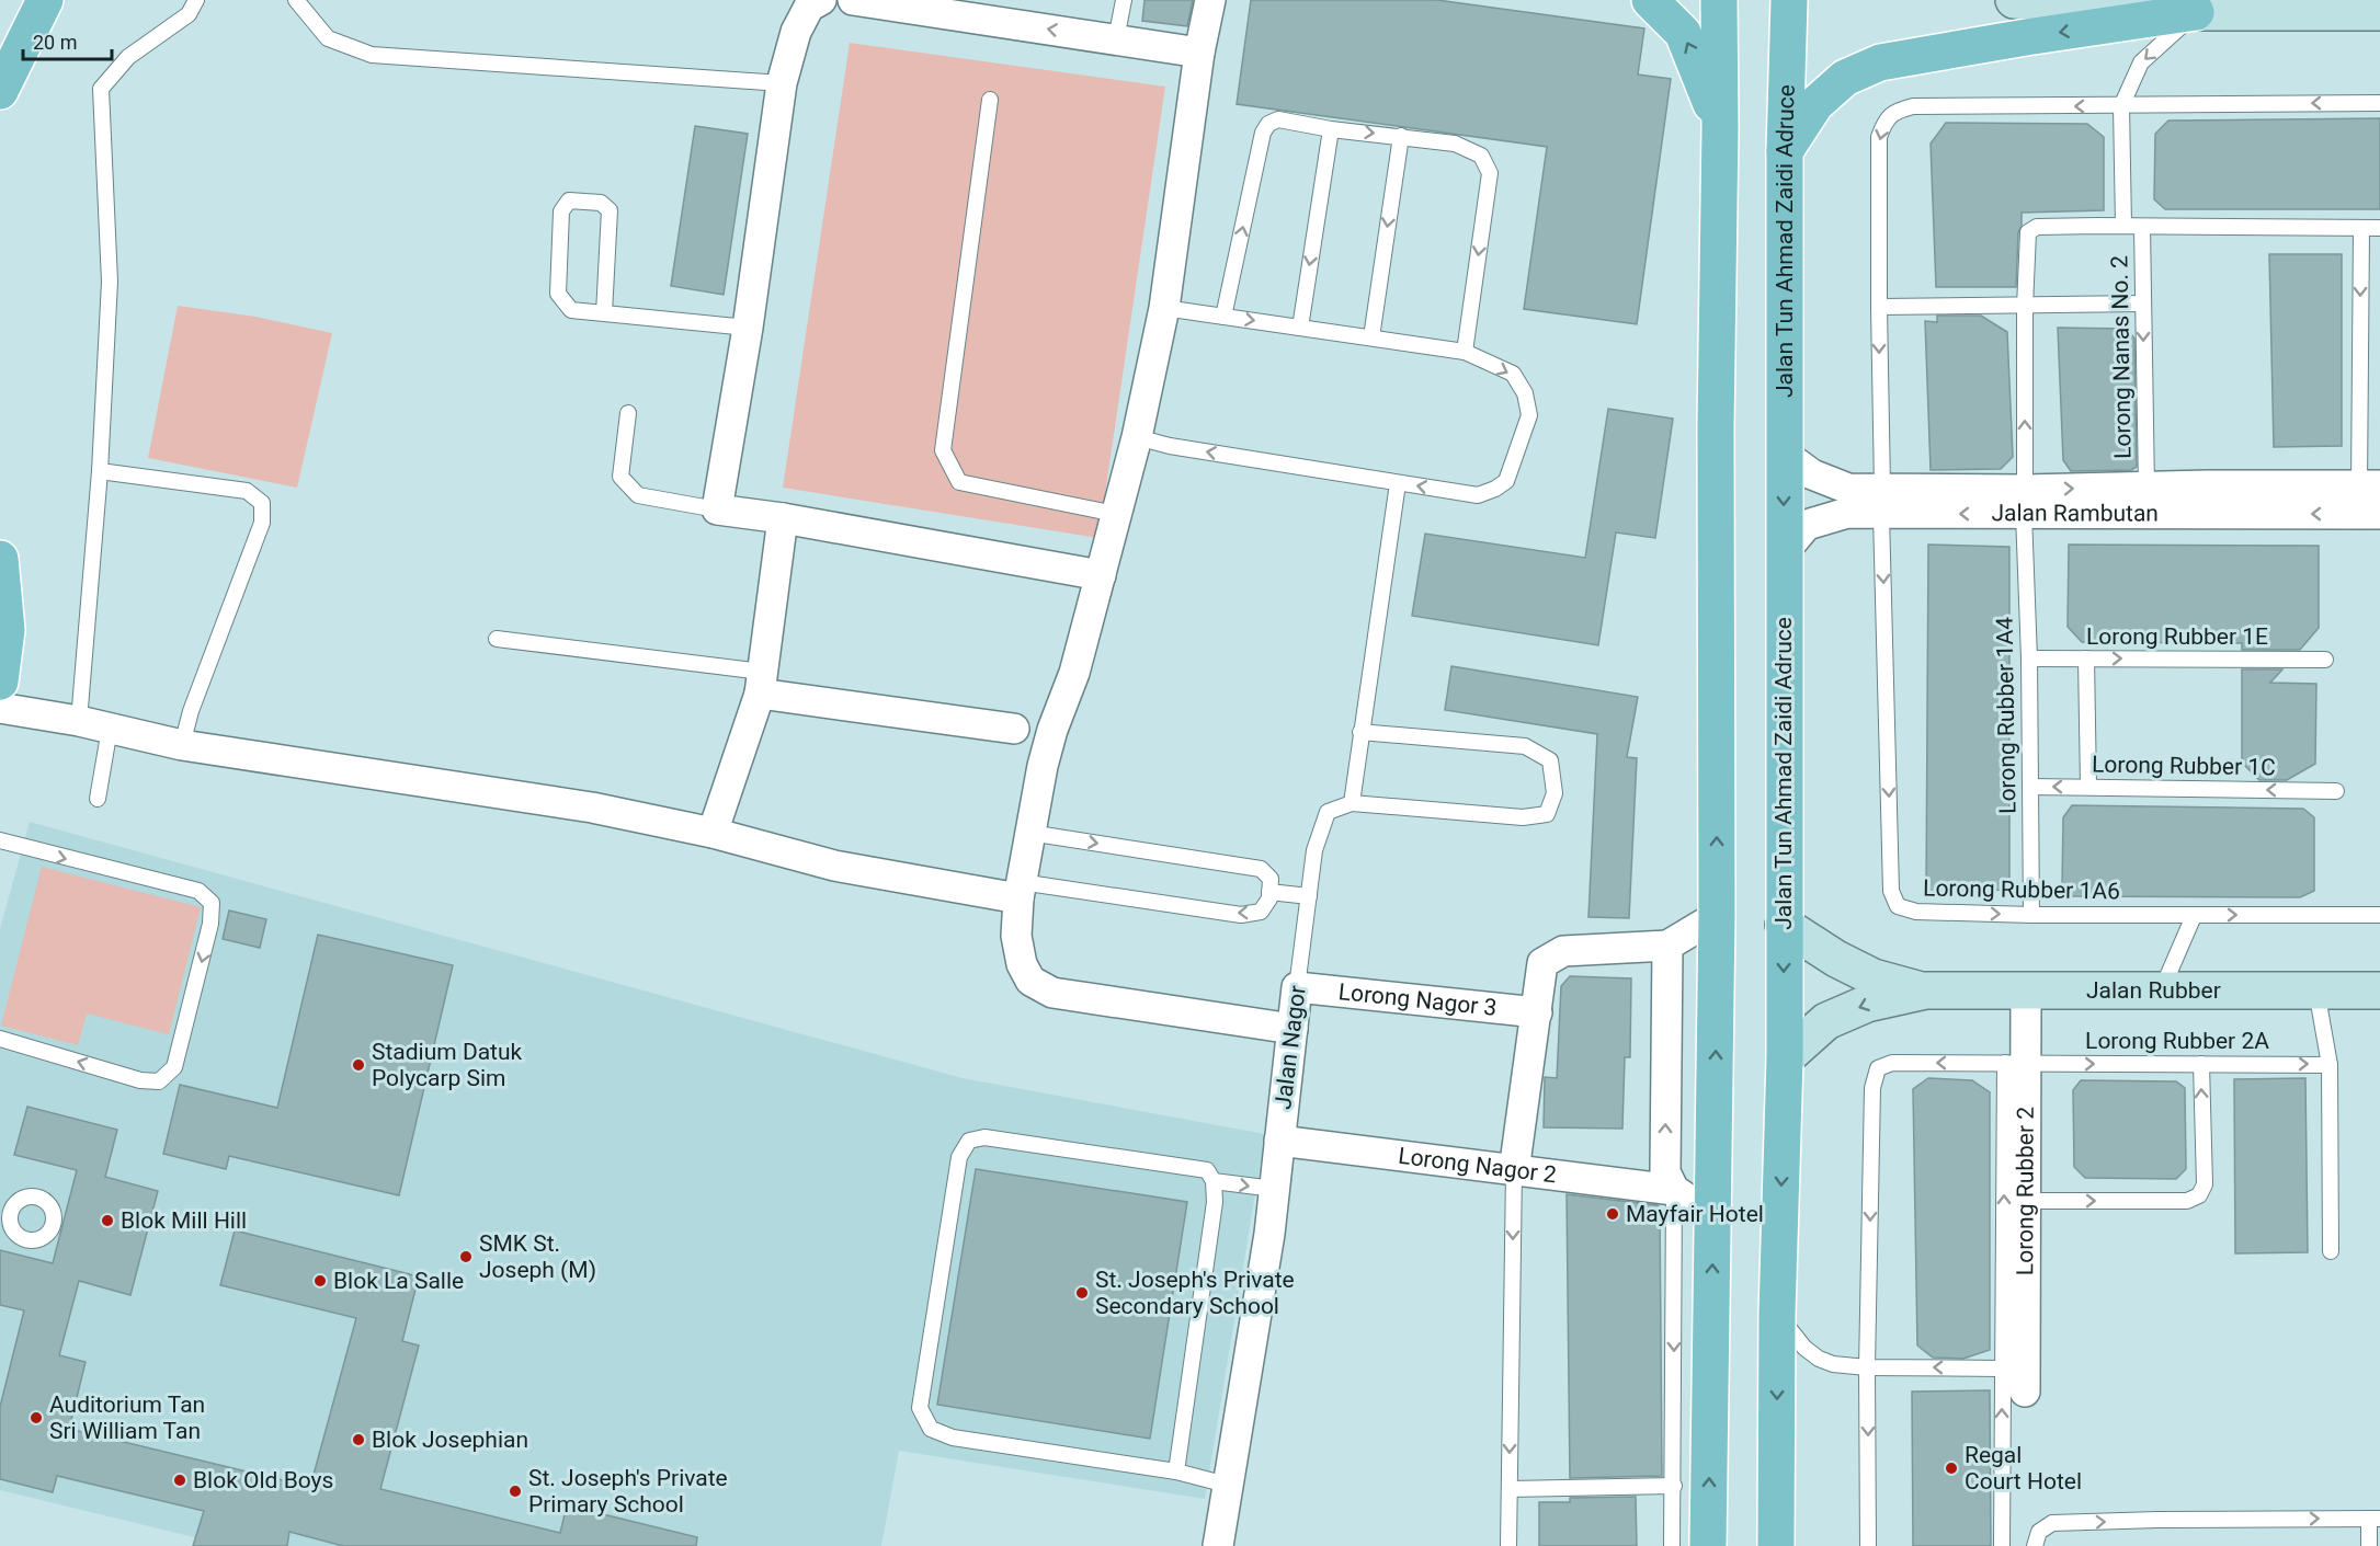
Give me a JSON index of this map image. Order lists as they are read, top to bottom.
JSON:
{
  "streets": {
    "main road": ["Jalan Tun Ahmad Zaidi Adruce", "Jalan Rubber"],
    "street": [
      "Jalan Rambutan",
      "Lorong Nagor 3",
      "Jalan Nagor",
      "Lorong Nagor 2",
      "Lorong Rubber 2"
    ],
    "lane": [
      "Lorong Nanas No. 2",
      "Lorong Rubber 1E",
      "Lorong Rubber 1A4",
      "Lorong Rubber 1C",
      "Lorong Rubber 1A6",
      "Lorong Rubber 2A"
    ]
  },
  "crossings": [
    ["Jalan Tun Ahmad Zaidi Adruce", "Jalan Rambutan"],
    ["Jalan Tun Ahmad Zaidi Adruce", "Jalan Rubber"],
    ["Lorong Nanas No. 2", "Jalan Rambutan"],
    ["Lorong Nanas No. 2", "Lorong Rubber 1A4"],
    ["Lorong Nanas No. 2", "Lorong Rubber 1A6"],
    ["Jalan Rambutan", "Lorong Rubber 1A4"],
    ["Jalan Rambutan", "Lorong Rubber 1A6"],
    ["Lorong Rubber 1E", "Lorong Rubber 1A4"],
    ["Lorong Rubber 1A4", "Lorong Rubber 1C"],
    ["Lorong Rubber 1A4", "Lorong Rubber 1A6"],
    ["Jalan Rubber", "Lorong Rubber 2"],
    ["Lorong Nagor 3", "Jalan Nagor"],
    ["Lorong Rubber 2A", "Lorong Rubber 2"],
    ["Jalan Nagor", "Lorong Nagor 2"]
  ],
  "one_way": ["Lorong Nanas No. 2", "Lorong Rubber 1E", "Lorong Rubber 1C"],
  "places": [
    "Stadium Datuk Polycarp Sim",
    "Mayfair Hotel",
    "Blok Mill Hill",
    "SMK St. Joseph (M)",
    "Blok La Salle",
    "St. Joseph's Private Secondary School",
    "Auditorium Tan Sri William Tan",
    "Blok Josephian",
    "Regal Court Hotel",
    "Blok Old Boys",
    "St. Joseph's Private Primary School"
  ],
  "scale_bar": "20 m"
}
